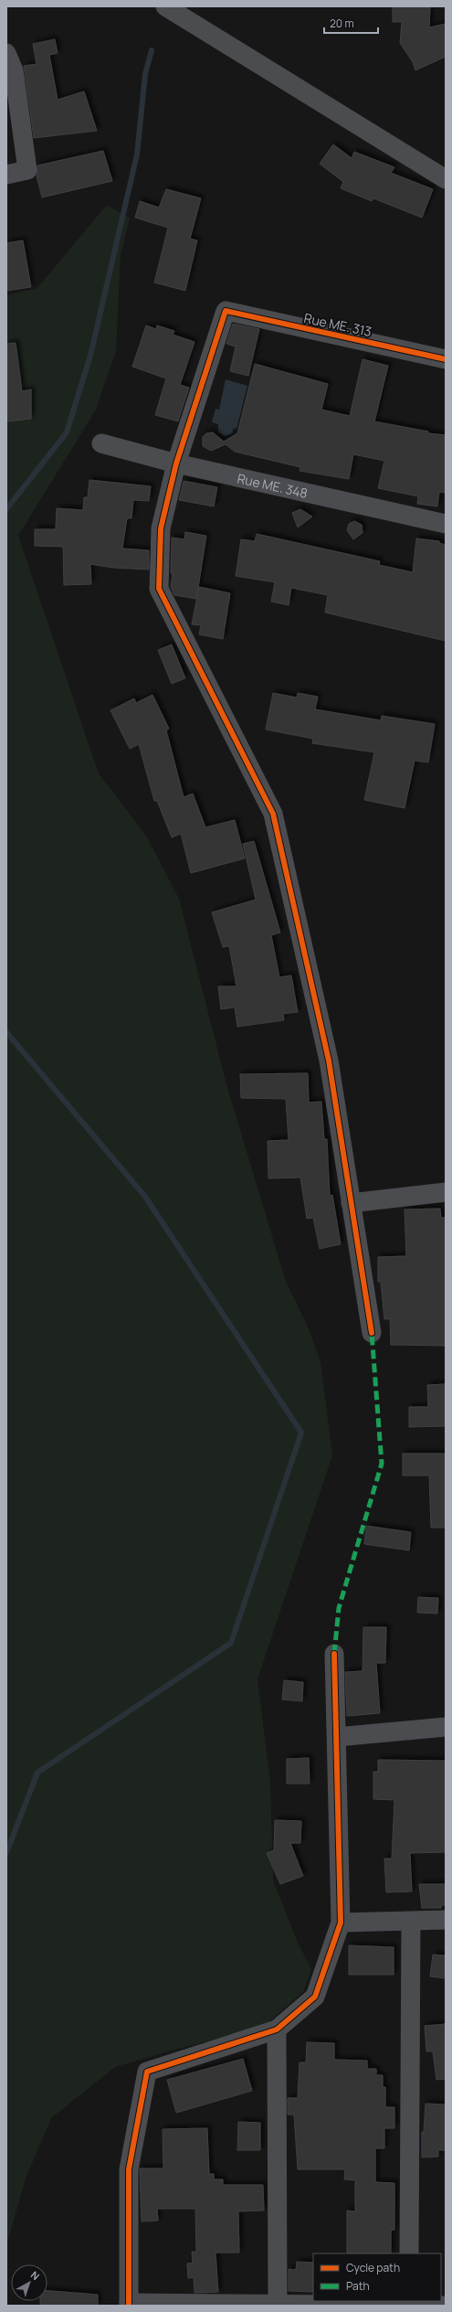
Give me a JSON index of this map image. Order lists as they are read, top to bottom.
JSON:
{
  "streets": {
    "street": ["Rue ME. 313", "Rue ME. 348"]
  },
  "crossings": [
    ["Rue ME. 313", "Rue ME. 348"]
  ],
  "legend": ["Cycle path", "Path"],
  "scale_bar": "20 m",
  "north": "top right"
}
